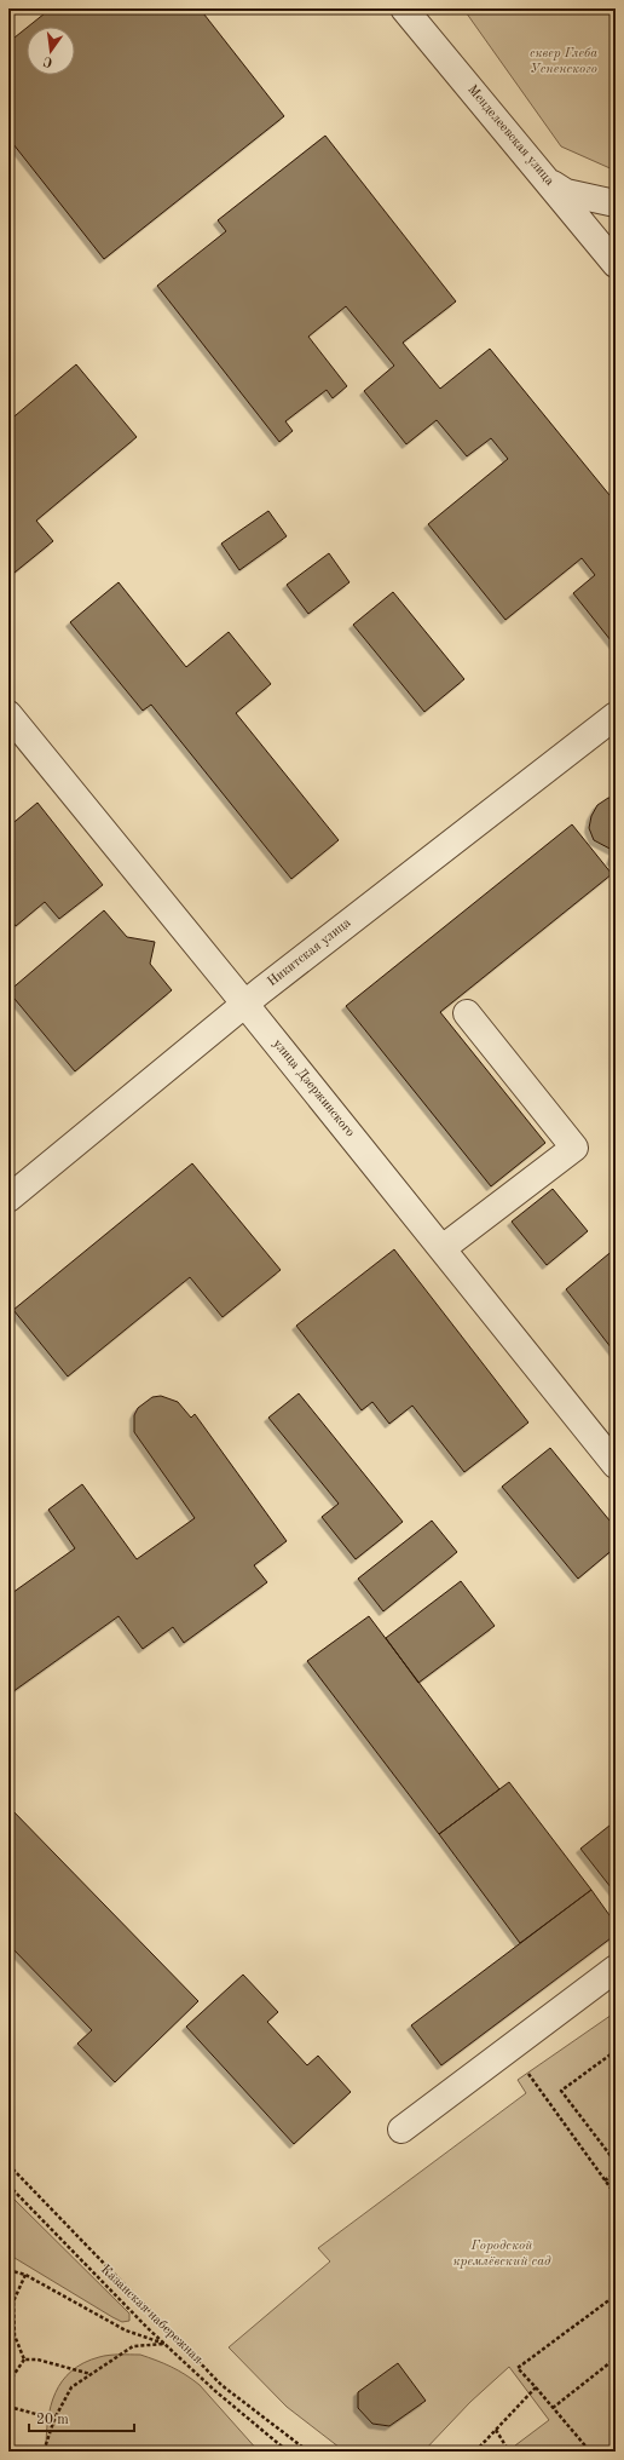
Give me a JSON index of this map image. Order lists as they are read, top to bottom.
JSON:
{
  "streets": {
    "street": ["Менделеевская улица", "Никитская улица", "улица Дзержинского"],
    "path": ["Казанская набережная"]
  },
  "crossings": [
    ["Никитская улица", "улица Дзержинского"]
  ],
  "parks": ["сквер Глеба Успенского", "Городской кремлёвский сад"],
  "scale_bar": "20 m",
  "north": "bottom"
}
